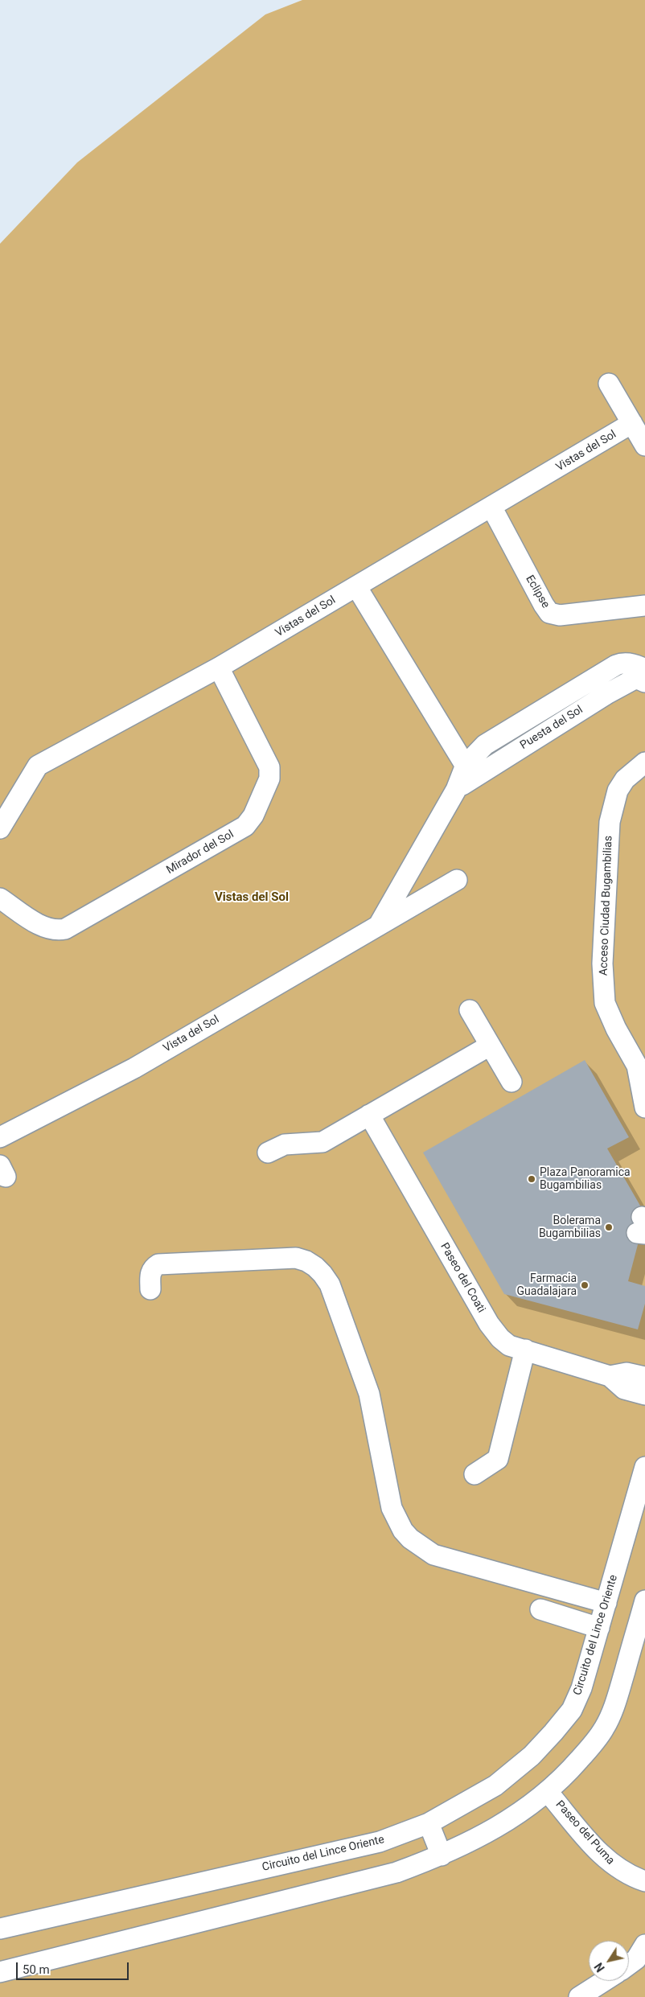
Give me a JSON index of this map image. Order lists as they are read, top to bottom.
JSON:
{
  "streets": {
    "street": [
      "Vistas del Sol",
      "Eclipse",
      "Puesta del Sol",
      "Mirador del Sol",
      "Acceso Ciudad Bugambilias",
      "Vista del Sol",
      "Paseo del Coati",
      "Circuito del Lince Oriente",
      "Paseo del Puma"
    ]
  },
  "crossings": [
    ["Vistas del Sol", "Eclipse"],
    ["Vistas del Sol", "Mirador del Sol"],
    ["Puesta del Sol", "Vista del Sol"]
  ],
  "districts": ["Vistas del Sol"],
  "places": ["Plaza Panoramica Bugambilias", "Bolerama Bugambilias", "Farmacia Guadalajara"],
  "scale_bar": "50 m",
  "north": "bottom left"
}
